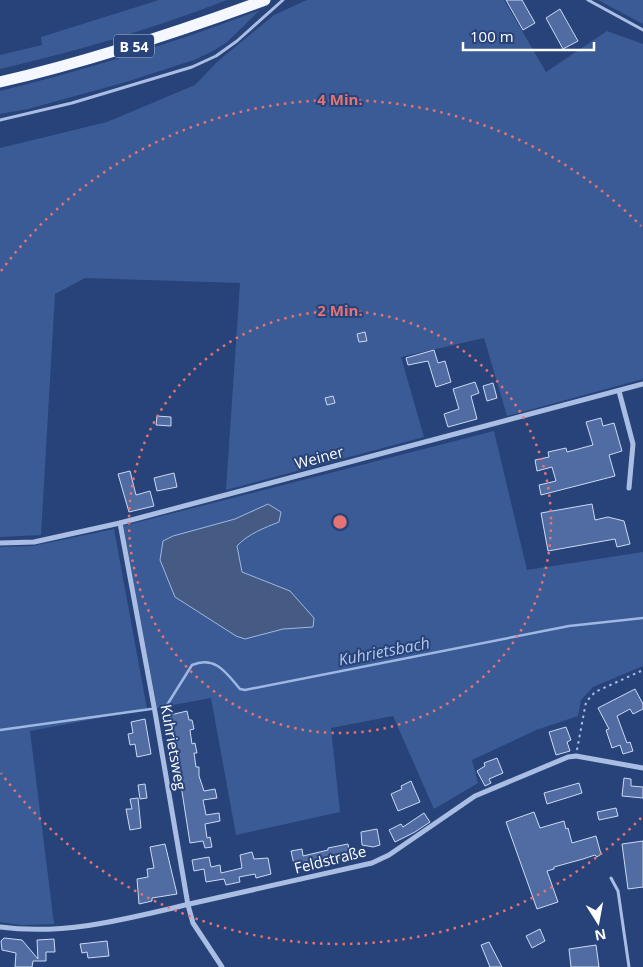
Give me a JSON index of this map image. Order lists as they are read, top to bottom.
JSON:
{
  "streets": {
    "highway": ["B 54"],
    "street": ["Weiner", "Kuhrietsweg", "Feldstraße"]
  },
  "crossings": [
    ["Weiner", "Kuhrietsweg"],
    ["Kuhrietsweg", "Feldstraße"]
  ],
  "water": ["Kuhrietsbach"],
  "scale_bar": "100 m",
  "north": "bottom",
  "rings": ["4 Min.", "2 Min."]
}
